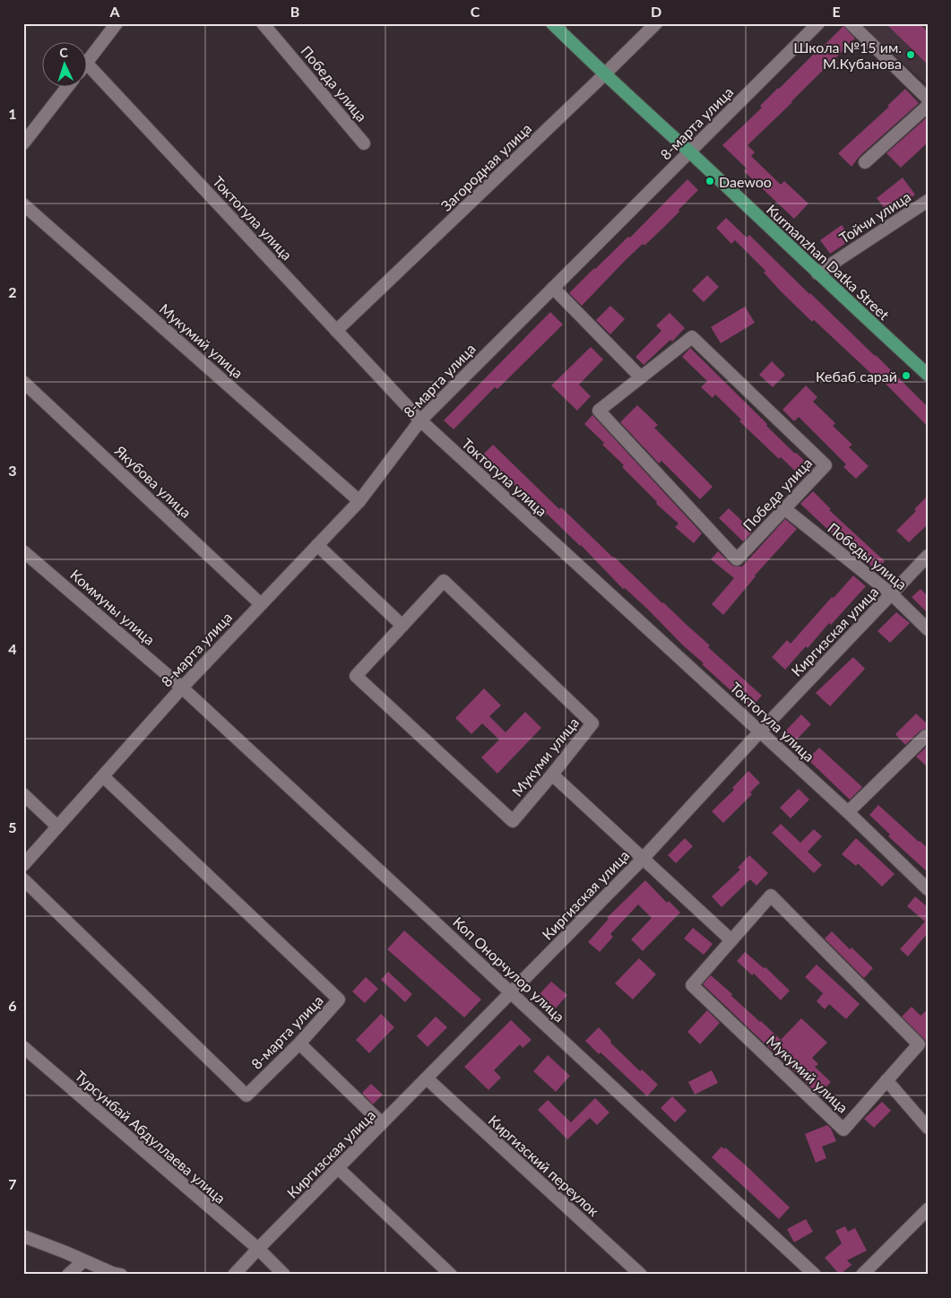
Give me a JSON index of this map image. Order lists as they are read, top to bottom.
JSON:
{
  "streets": {
    "main road": ["Kurmanzhan Datka Street"],
    "street": [
      "Победа улица",
      "8-марта улица",
      "Загородная улица",
      "Тойчи улица",
      "Токтогула улица",
      "Мукумий улица",
      "Якубова улица",
      "Победы улица",
      "Коммуны улица",
      "Киргизская улица",
      "Мукуми улица",
      "Коп Онорчулор улица",
      "Турсунбай Абдуллаева улица",
      "Киргизский переулок"
    ]
  },
  "crossings": [
    ["Победа улица", "Победы улица"],
    ["8-марта улица", "Токтогула улица"],
    ["8-марта улица", "Kurmanzhan Datka Street"],
    ["8-марта улица", "Мукумий улица"],
    ["8-марта улица", "Якубова улица"],
    ["8-марта улица", "Коммуны улица"],
    ["8-марта улица", "Коп Онорчулор улица"],
    ["Загородная улица", "Токтогула улица"],
    ["Загородная улица", "Kurmanzhan Datka Street"],
    ["Тойчи улица", "Kurmanzhan Datka Street"],
    ["Токтогула улица", "Киргизская улица"],
    ["Победы улица", "Киргизская улица"],
    ["Коммуны улица", "Коп Онорчулор улица"],
    ["Киргизская улица", "Коп Онорчулор улица"],
    ["Киргизская улица", "Турсунбай Абдуллаева улица"],
    ["Киргизская улица", "Киргизский переулок"]
  ],
  "places": ["Школа №15 им. М.Кубанова", "Daewoo", "Кебаб сарай"],
  "north": "top",
  "grid": {
    "columns": [
      "A",
      "B",
      "C",
      "D",
      "E"
    ],
    "rows": [
      "1",
      "2",
      "3",
      "4",
      "5",
      "6",
      "7"
    ]
  }
}
